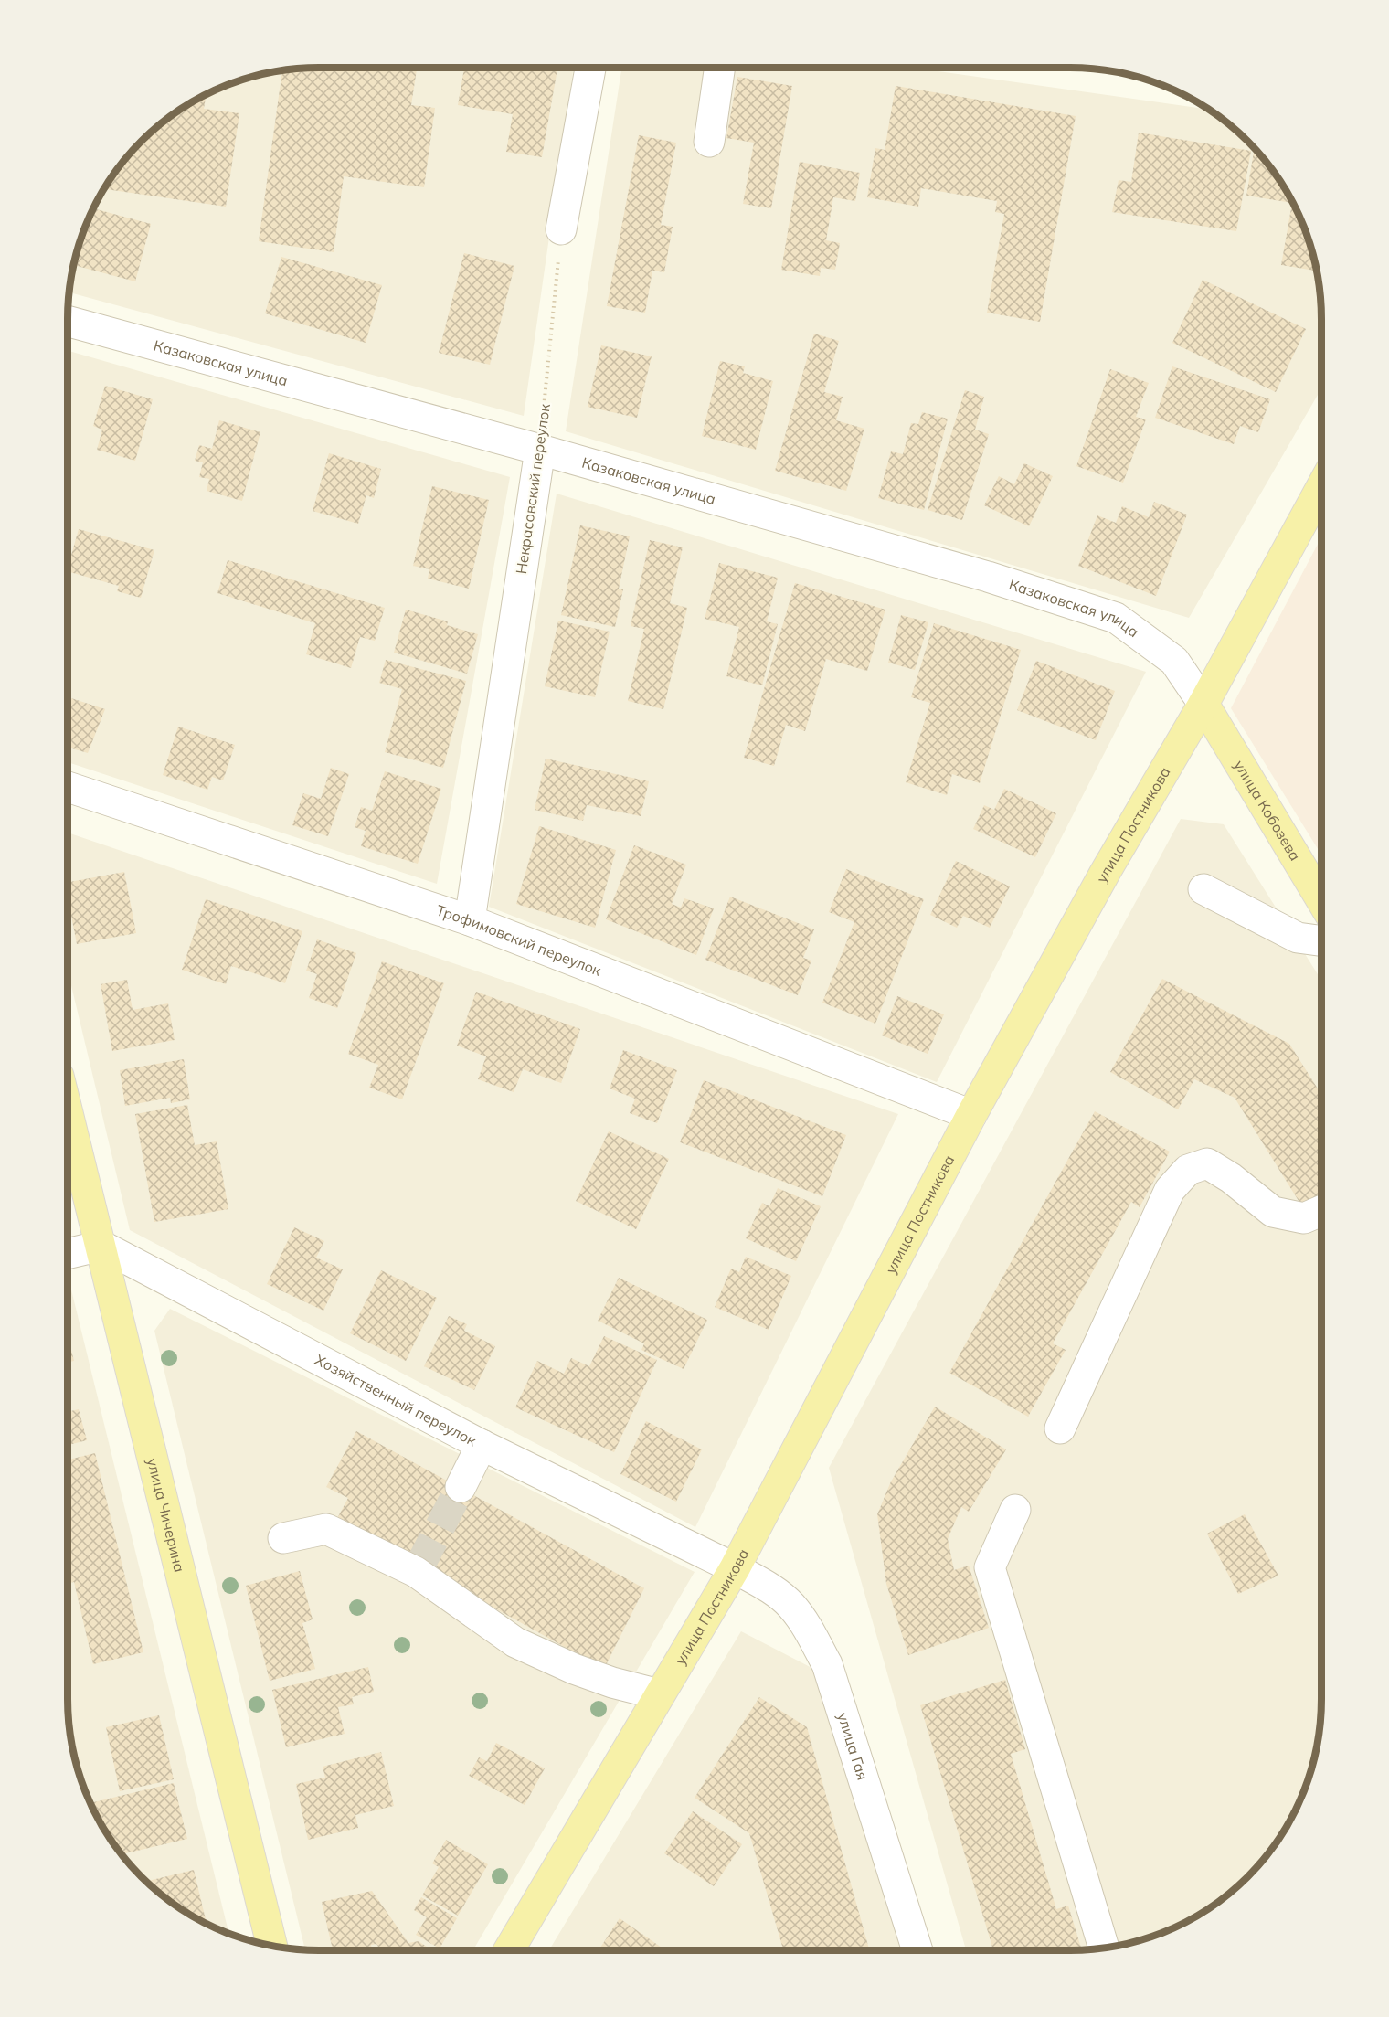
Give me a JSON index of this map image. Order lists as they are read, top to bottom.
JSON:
{
  "streets": {
    "main road": ["улица Кобозева", "улица Постникова", "улица Чичерина"],
    "street": [
      "Казаковская улица",
      "Некрасовский переулок",
      "Трофимовский переулок",
      "Хозяйственный переулок",
      "улица Гая"
    ]
  },
  "crossings": [
    ["Казаковская улица", "Некрасовский переулок"],
    ["Казаковская улица", "улица Кобозева"],
    ["Казаковская улица", "улица Постникова"],
    ["Некрасовский переулок", "Трофимовский переулок"],
    ["улица Кобозева", "улица Постникова"],
    ["улица Постникова", "Трофимовский переулок"],
    ["улица Постникова", "Хозяйственный переулок"],
    ["улица Постникова", "улица Гая"],
    ["Хозяйственный переулок", "улица Чичерина"],
    ["Хозяйственный переулок", "улица Гая"]
  ]
}
